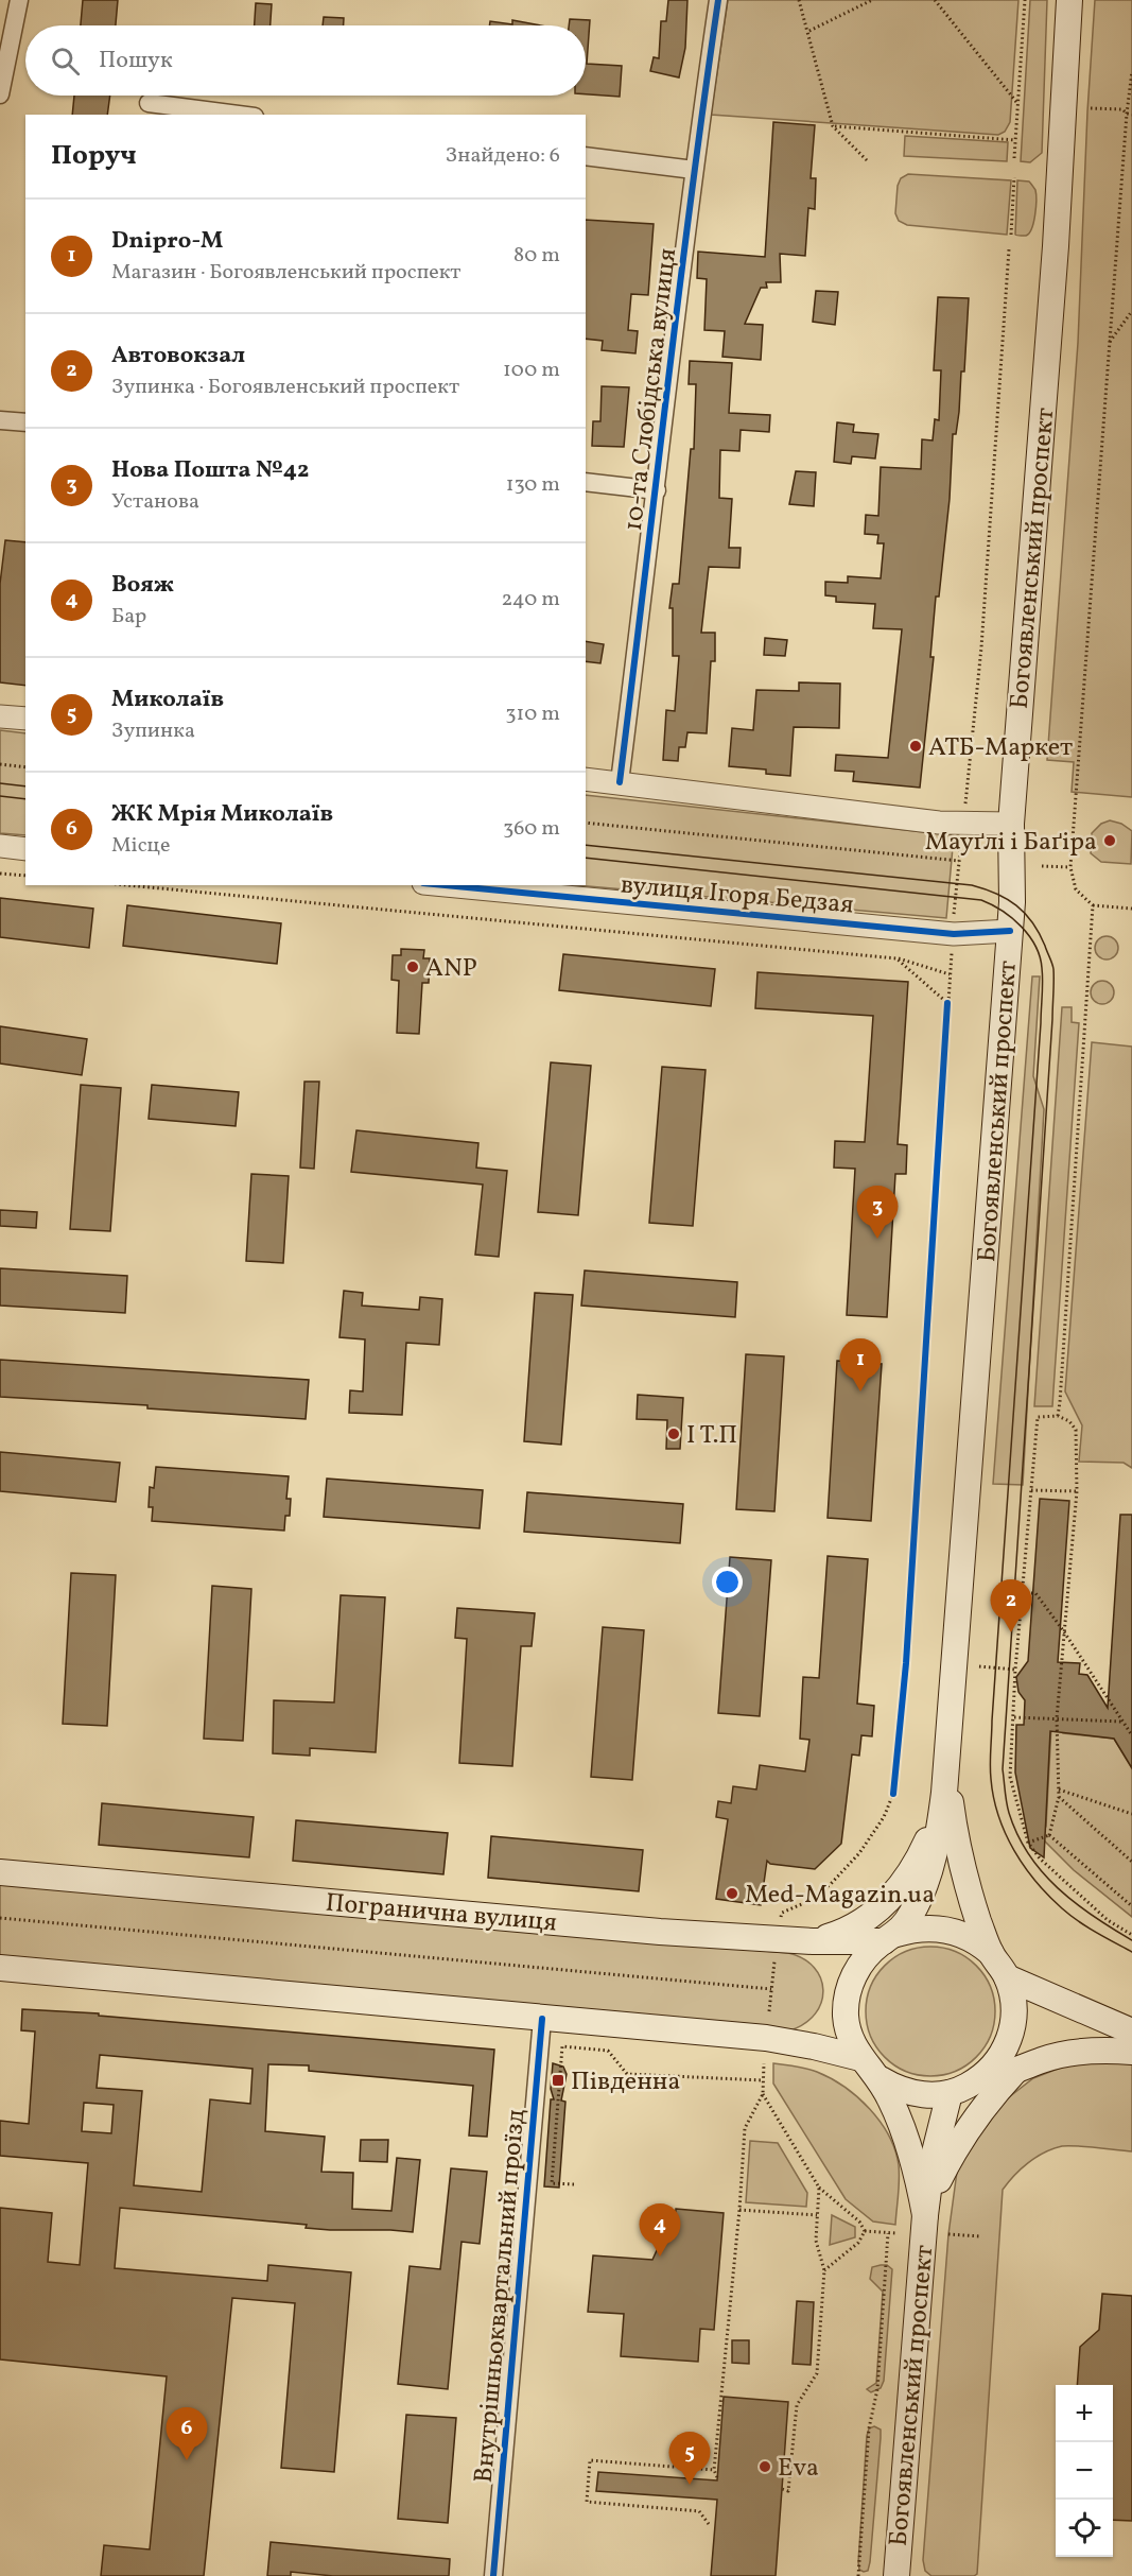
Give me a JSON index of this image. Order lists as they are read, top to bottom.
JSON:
{
  "streets": {
    "main road": ["Богоявленський проспект", "Погранична вулиця"],
    "street": ["10-та Слобідська вулиця", "вулиця Ігоря Бедзая", "Внутрішньоквартальний проїзд"]
  },
  "crossings": [
    ["Богоявленський проспект", "вулиця Ігоря Бедзая"],
    ["Богоявленський проспект", "Погранична вулиця"]
  ],
  "places": {
    "other": [
      "АТБ-Маркет",
      "Мауґлі і Баґіра",
      "ANP",
      "І Т.П",
      "Med-Magazin.ua",
      "Eva"
    ],
    "transit": ["Південна"]
  },
  "page": {
    "search": "Пошук",
    "heading": ["Поруч", "Знайдено: 6"],
    "list": [
      {
        "mark": "1",
        "name": "Dnipro-M",
        "note": "Магазин · Богоявленський проспект",
        "value": "80 m"
      },
      {
        "mark": "2",
        "name": "Автовокзал",
        "note": "Зупинка · Богоявленський проспект",
        "value": "100 m"
      },
      {
        "mark": "3",
        "name": "Нова Пошта №42",
        "note": "Установа",
        "value": "130 m"
      },
      {
        "mark": "4",
        "name": "Вояж",
        "note": "Бар",
        "value": "240 m"
      },
      {
        "mark": "5",
        "name": "Миколаїв",
        "note": "Зупинка",
        "value": "310 m"
      },
      {
        "mark": "6",
        "name": "ЖК Мрія Миколаїв",
        "note": "Місце",
        "value": "360 m"
      }
    ],
    "pins": [
      "3",
      "1",
      "2",
      "4",
      "6",
      "5"
    ],
    "map_buttons": ["+", "−"]
  }
}
